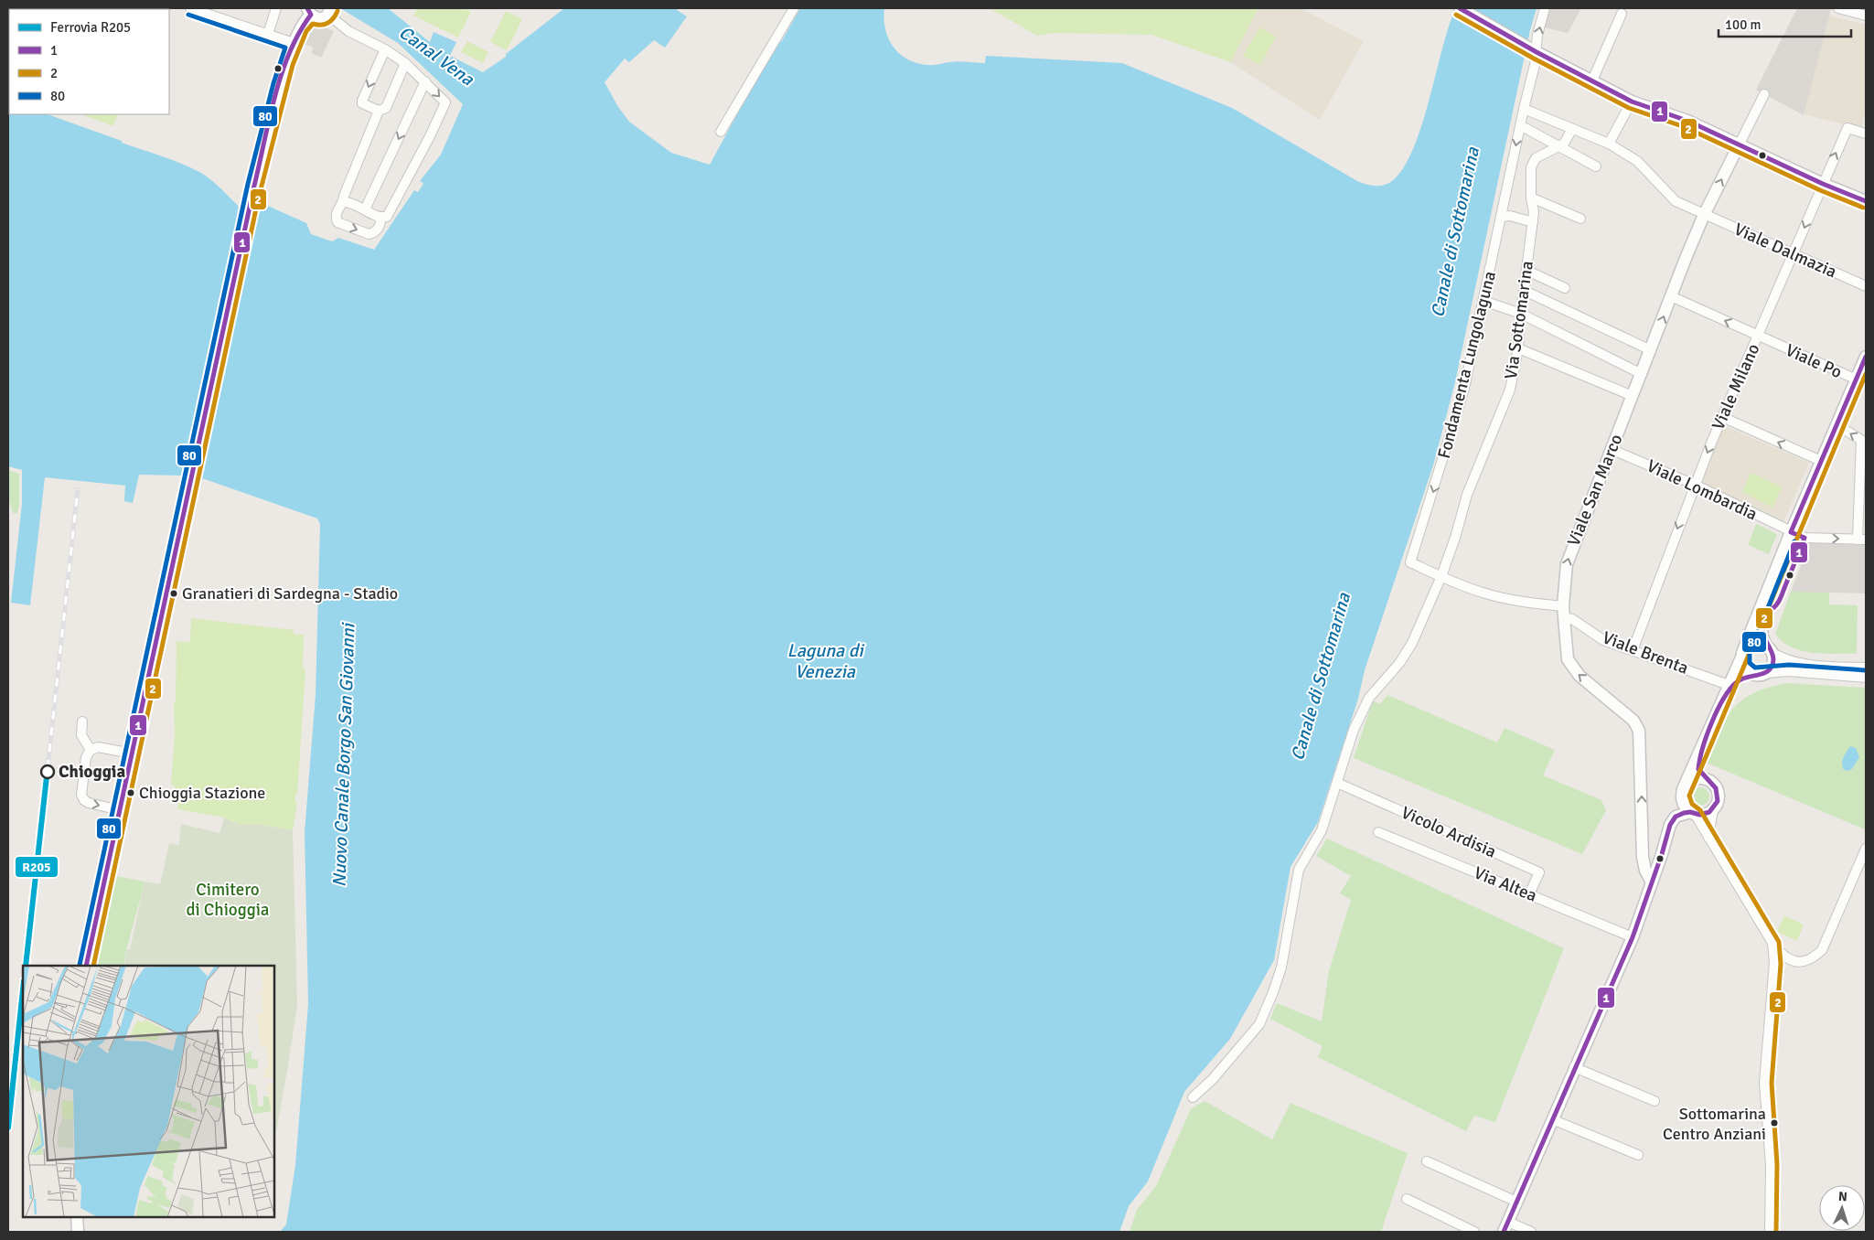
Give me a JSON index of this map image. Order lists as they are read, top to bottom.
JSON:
{
  "streets": {
    "street": [
      "Viale Dalmazia",
      "Via Sottomarina",
      "Viale Po",
      "Fondamenta Lungolaguna",
      "Viale Milano",
      "Viale San Marco",
      "Viale Lombardia",
      "Viale Brenta",
      "Vicolo Ardisia",
      "Via Altea"
    ]
  },
  "crossings": [
    ["Viale Dalmazia", "Fondamenta Lungolaguna"],
    ["Viale Dalmazia", "Viale Milano"],
    ["Viale Dalmazia", "Viale San Marco"],
    ["Via Sottomarina", "Fondamenta Lungolaguna"],
    ["Via Sottomarina", "Vicolo Ardisia"],
    ["Viale Po", "Viale Milano"],
    ["Viale Po", "Viale San Marco"],
    ["Fondamenta Lungolaguna", "Viale San Marco"],
    ["Fondamenta Lungolaguna", "Viale Brenta"],
    ["Viale Milano", "Viale Lombardia"],
    ["Viale Milano", "Viale Brenta"],
    ["Viale San Marco", "Viale Lombardia"],
    ["Viale San Marco", "Viale Brenta"],
    ["Vicolo Ardisia", "Via Altea"]
  ],
  "one_way": ["Viale Po", "Viale San Marco"],
  "water": [
    "Canal Vena",
    "Canale di Sottomarina",
    "Laguna di Venezia",
    "Nuovo Canale Borgo San Giovanni"
  ],
  "parks": ["Cimitero di Chioggia"],
  "places": [
    "Granatieri di Sardegna - Stadio",
    "Chioggia",
    "Chioggia Stazione",
    "Sottomarina Centro Anziani"
  ],
  "lines": [
    "transit line 1",
    "transit line 2",
    "transit line 80",
    "rail line R205"
  ],
  "legend": [
    "Ferrovia R205",
    "1",
    "2",
    "80"
  ],
  "scale_bar": "100 m",
  "north": "top"
}
